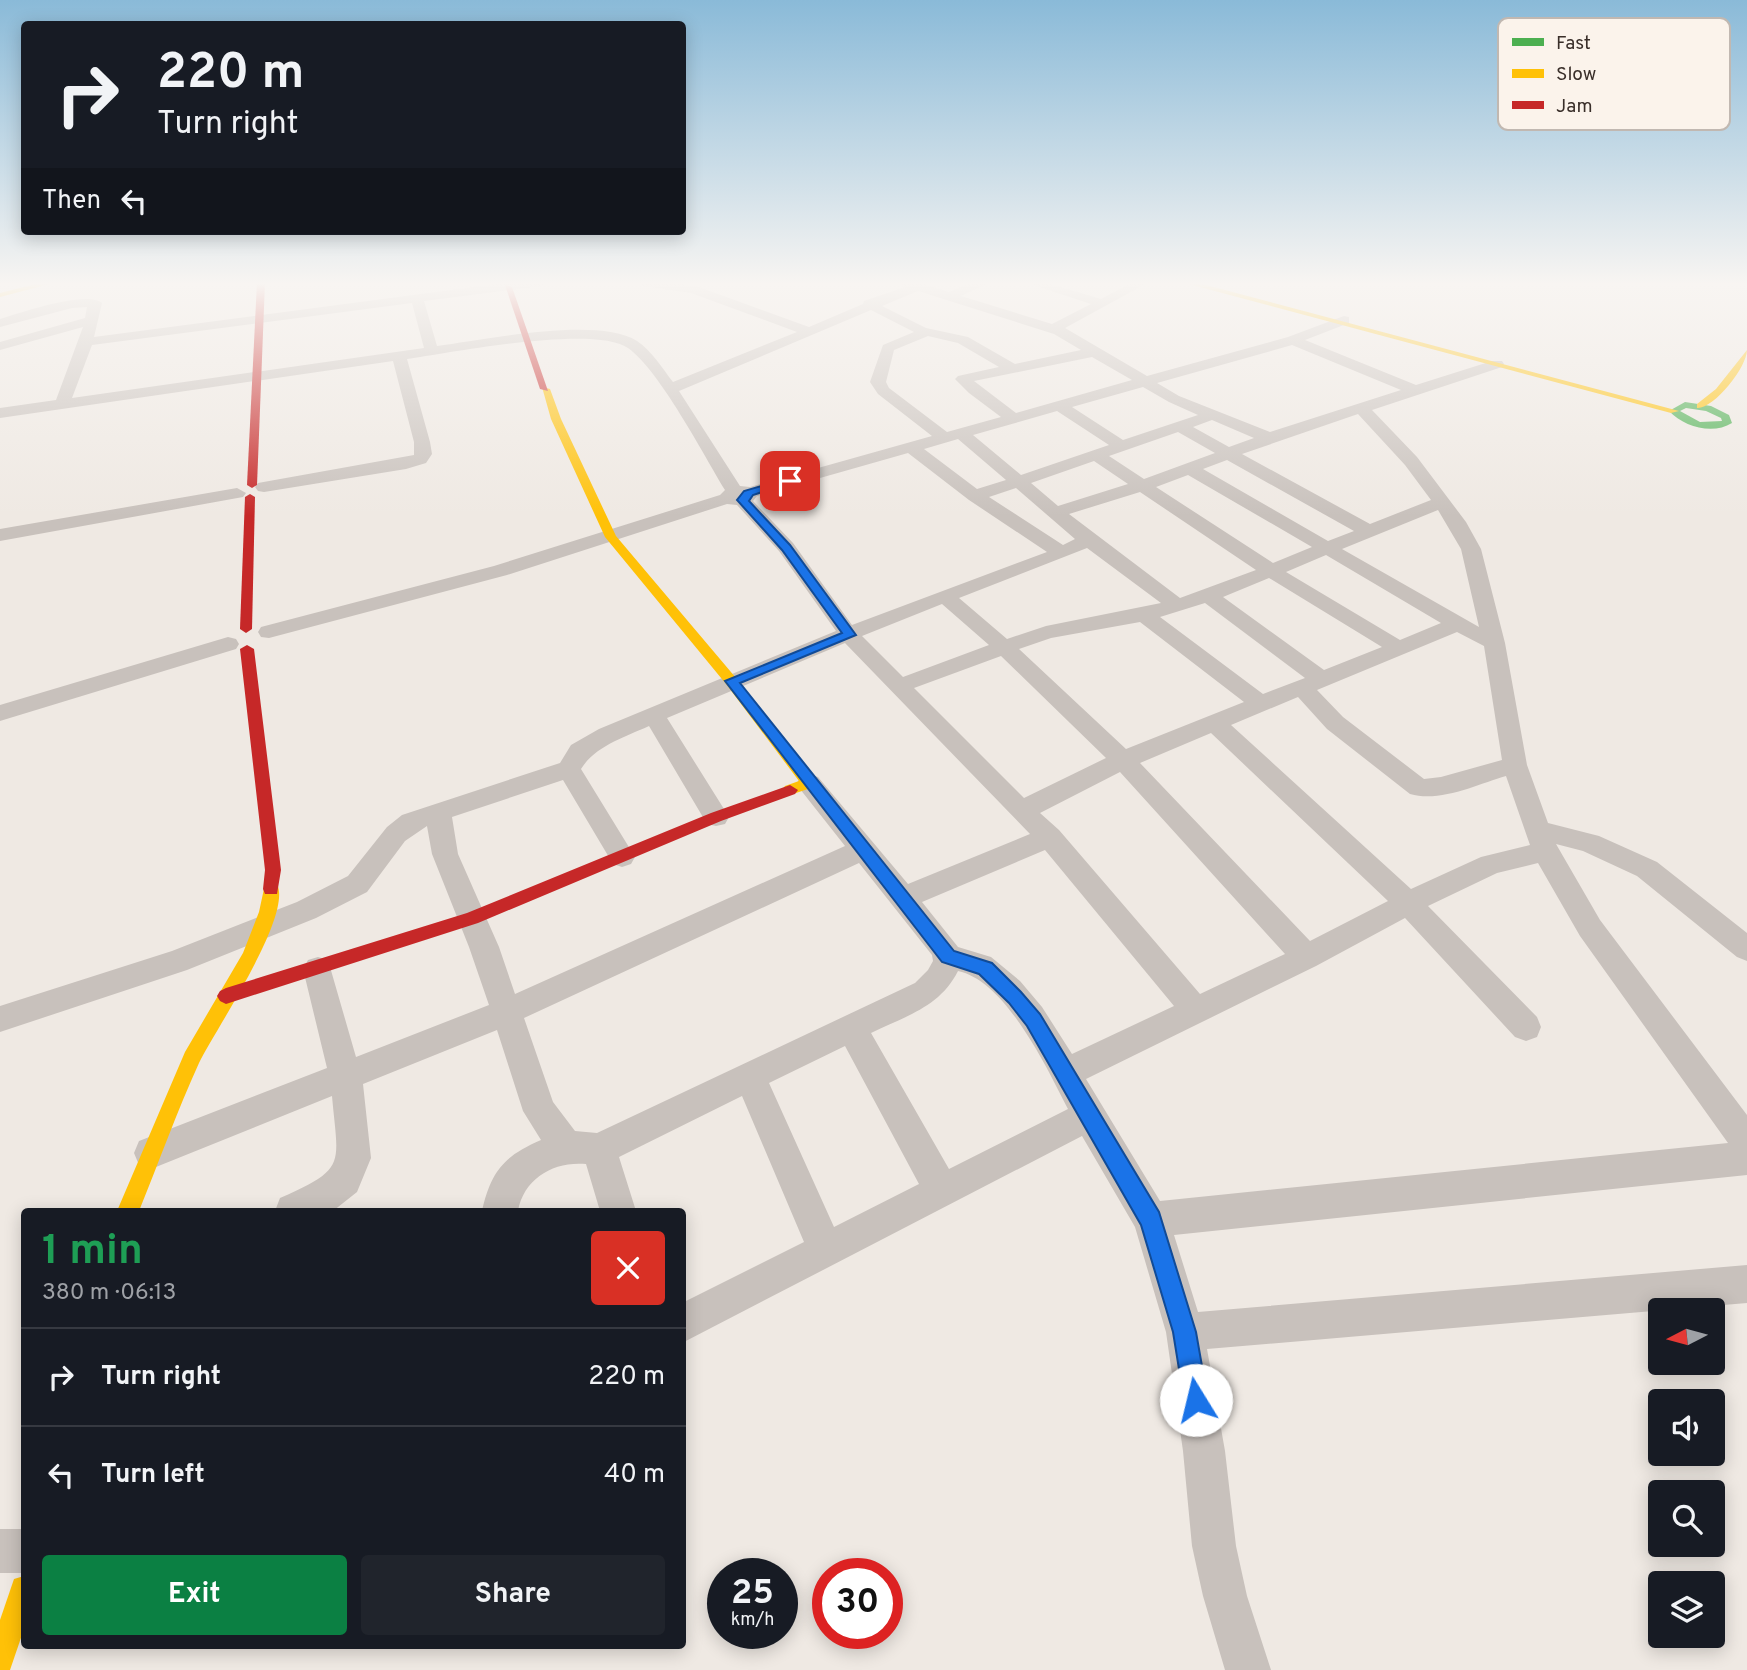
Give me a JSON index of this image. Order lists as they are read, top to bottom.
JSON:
{
  "legend": ["Fast", "Slow", "Jam"],
  "north": "left",
  "page": {
    "turn": ["220 m", "Turn right"],
    "then": "Then",
    "heading": ["1 min", "380 m · 06:13"],
    "list": [
      {
        "name": "Turn right",
        "value": "220 m"
      },
      {
        "name": "Turn left",
        "value": "40 m"
      }
    ],
    "buttons": ["Exit", "Share"],
    "speed": "25 km/h",
    "limit": "30"
  }
}
